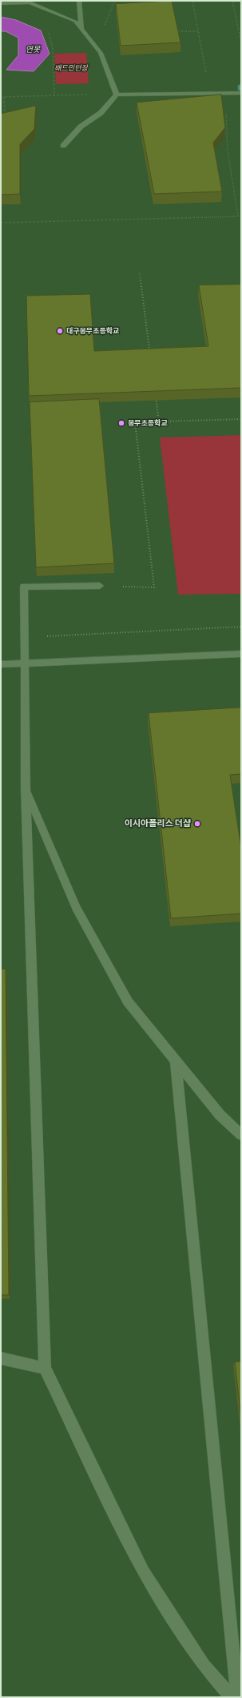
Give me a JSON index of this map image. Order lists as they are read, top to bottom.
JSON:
{
  "water": ["연못"],
  "parks": ["배드민턴장"],
  "places": ["대구봉무초등학교", "봉무초등학교", "이시아폴리스 더샵"]
}
